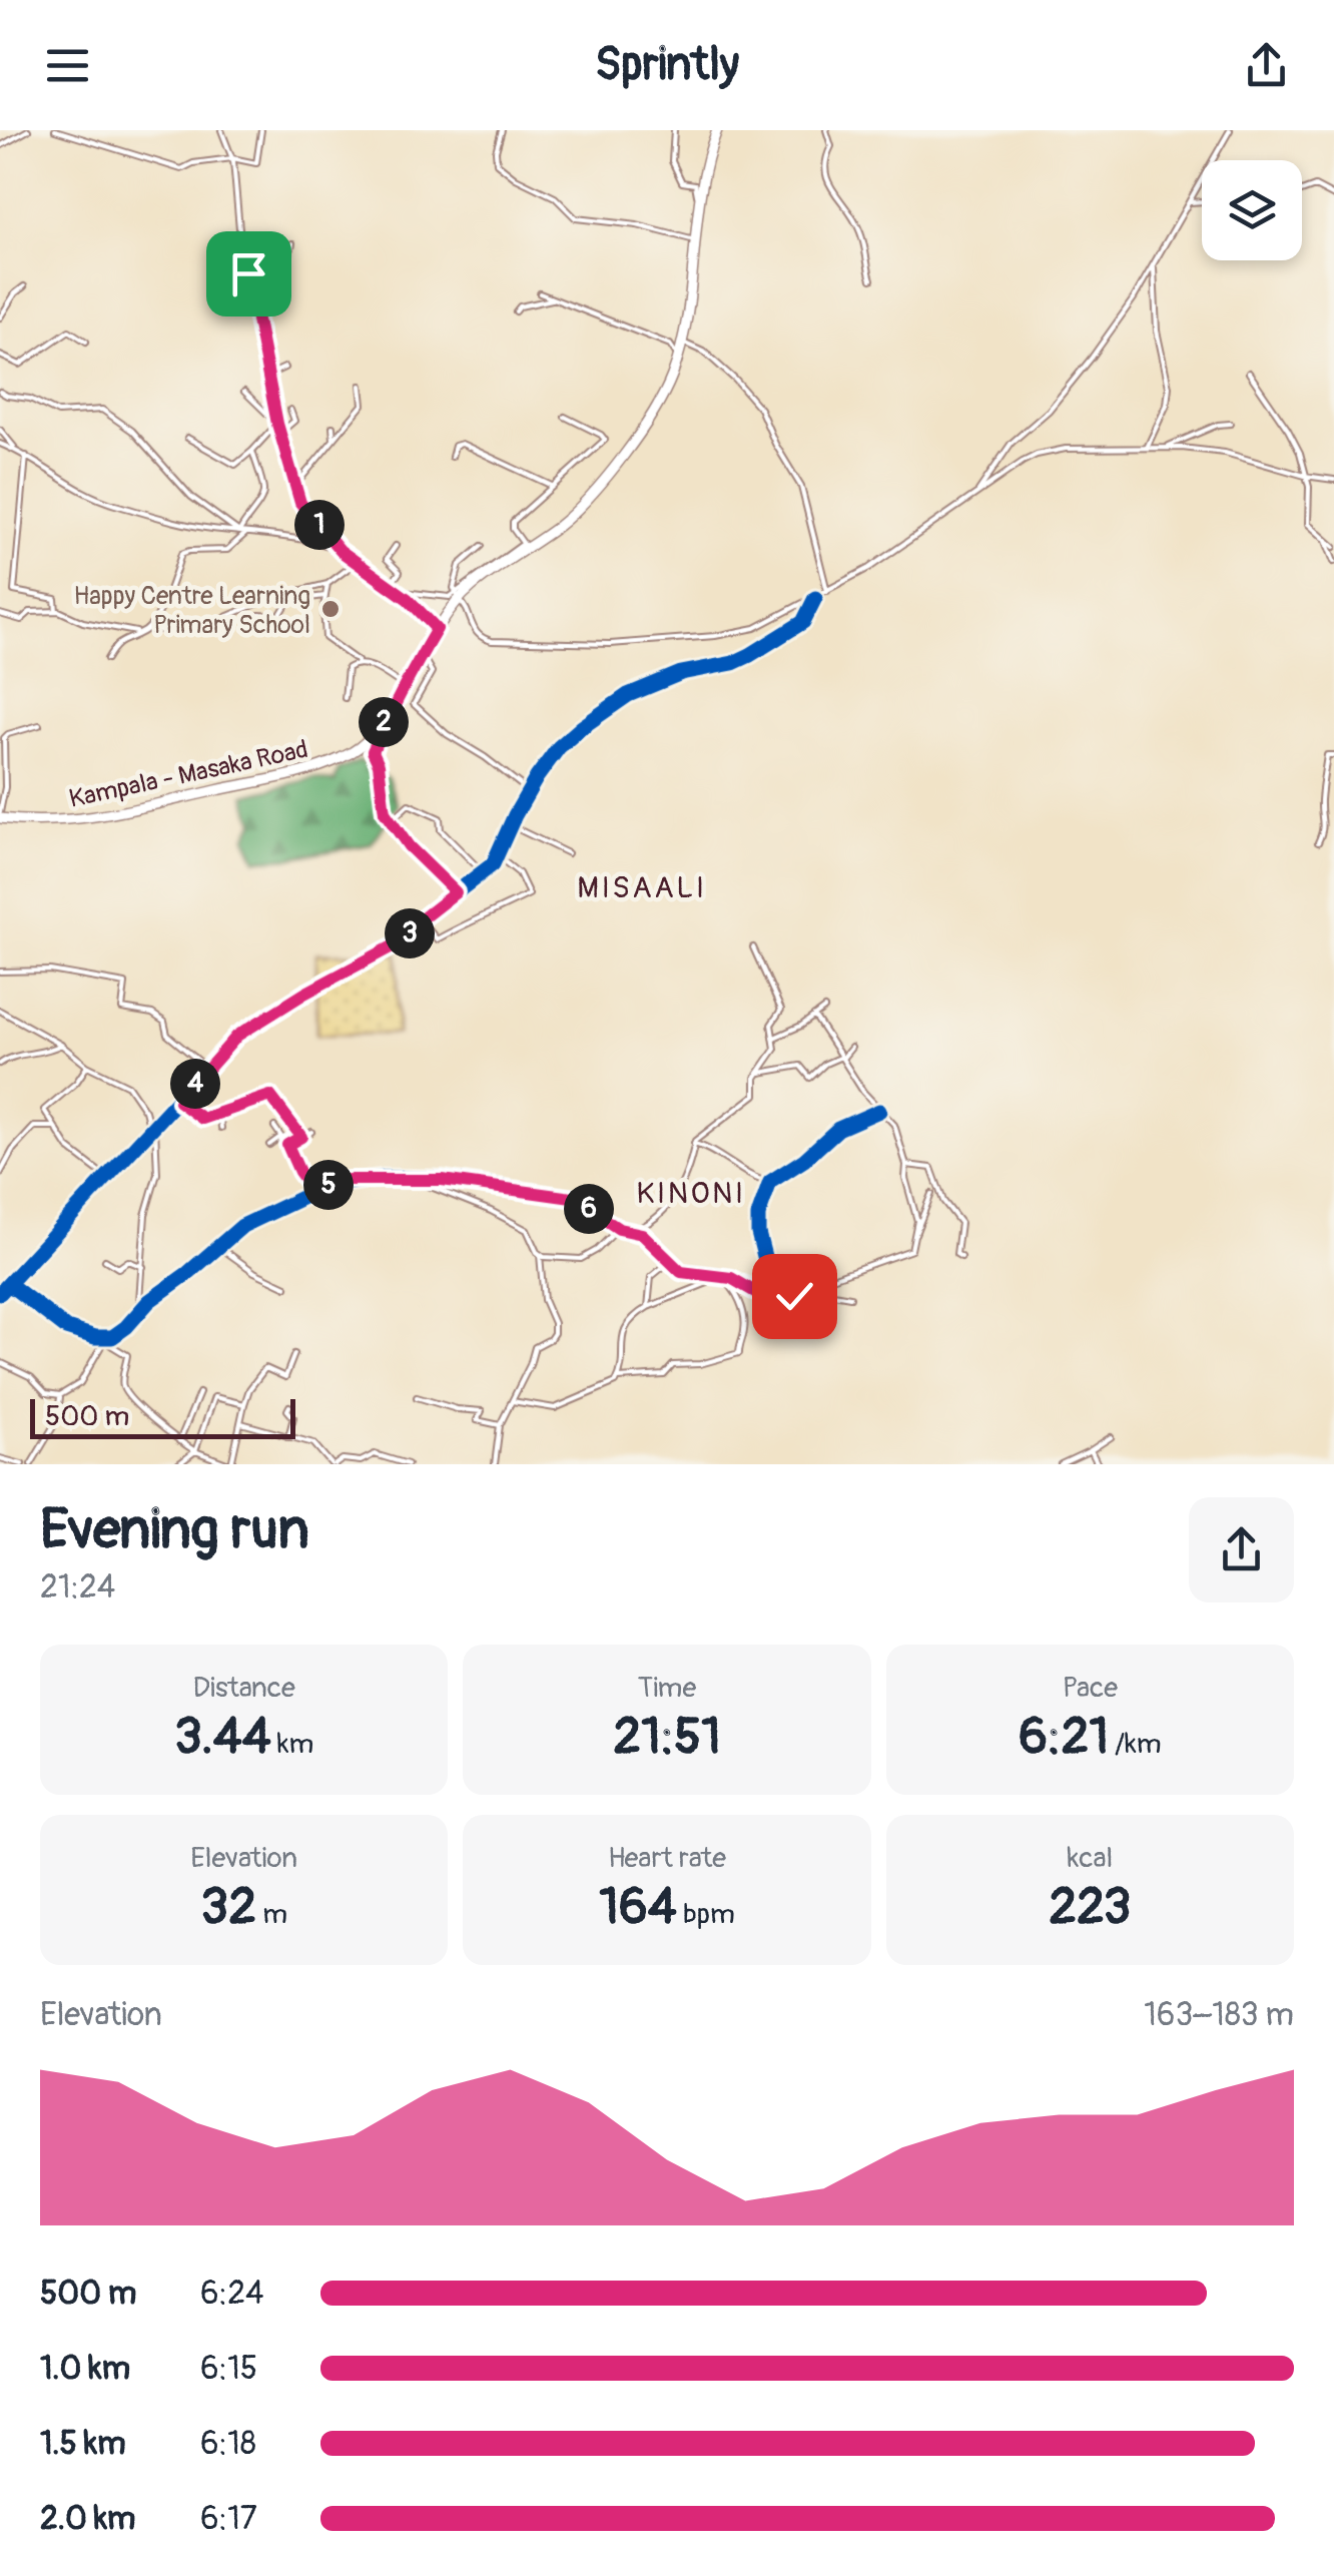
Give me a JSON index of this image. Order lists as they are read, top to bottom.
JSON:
{
  "streets": {
    "main road": ["Kampala - Masaka Road"]
  },
  "districts": ["MISAALI", "KINONI"],
  "places": ["Happy Centre Learning Primary School"],
  "scale_bar": "500 m",
  "page": {
    "header": "Sprintly",
    "pins": [
      "1",
      "2",
      "3",
      "4",
      "5",
      "6"
    ],
    "scale": "500 m",
    "heading": ["Evening run", "21:24"],
    "stats": [
      ["Distance", "3.44 km"],
      ["Time", "21:51"],
      ["Pace", "6:21 /km"],
      ["Elevation", "32 m"],
      ["Heart rate", "164 bpm"],
      ["kcal", "223"]
    ],
    "chart": ["Elevation", "163–183 m"],
    "list": [
      {
        "name": "500 m",
        "note": "6:24"
      },
      {
        "name": "1.0 km",
        "note": "6:15"
      },
      {
        "name": "1.5 km",
        "note": "6:18"
      },
      {
        "name": "2.0 km",
        "note": "6:17"
      }
    ]
  }
}
